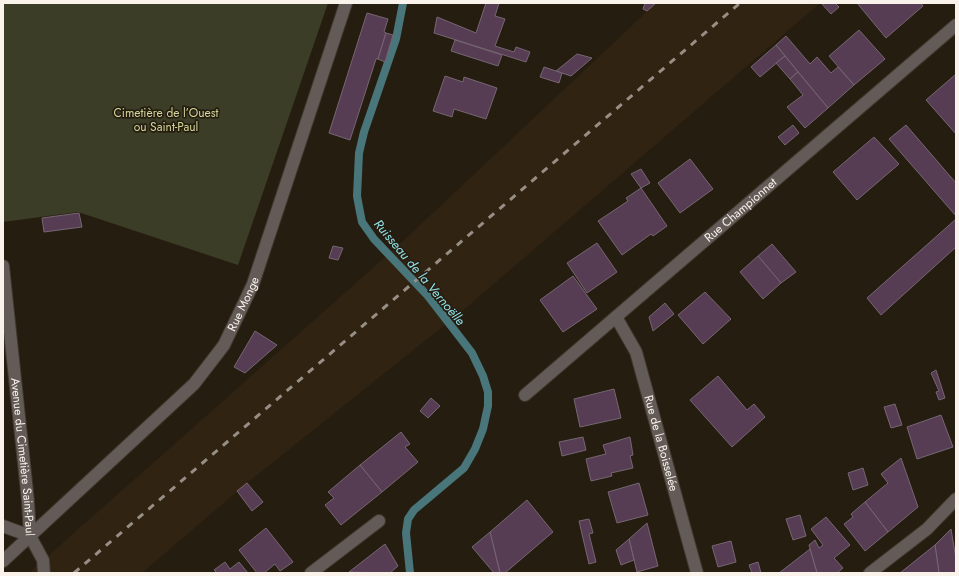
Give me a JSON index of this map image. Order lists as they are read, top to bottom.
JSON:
{
  "streets": {
    "street": [
      "Rue Championnet",
      "Rue Monge",
      "Rue de la Boisselée",
      "Avenue du Cimetière Saint-Paul"
    ]
  },
  "crossings": [
    ["Rue Championnet", "Rue de la Boisselée"],
    ["Rue Monge", "Avenue du Cimetière Saint-Paul"]
  ],
  "water": ["Ruisseau de la Vernoëlle"],
  "parks": ["Cimetière de l’Ouest ou Saint-Paul"]
}
